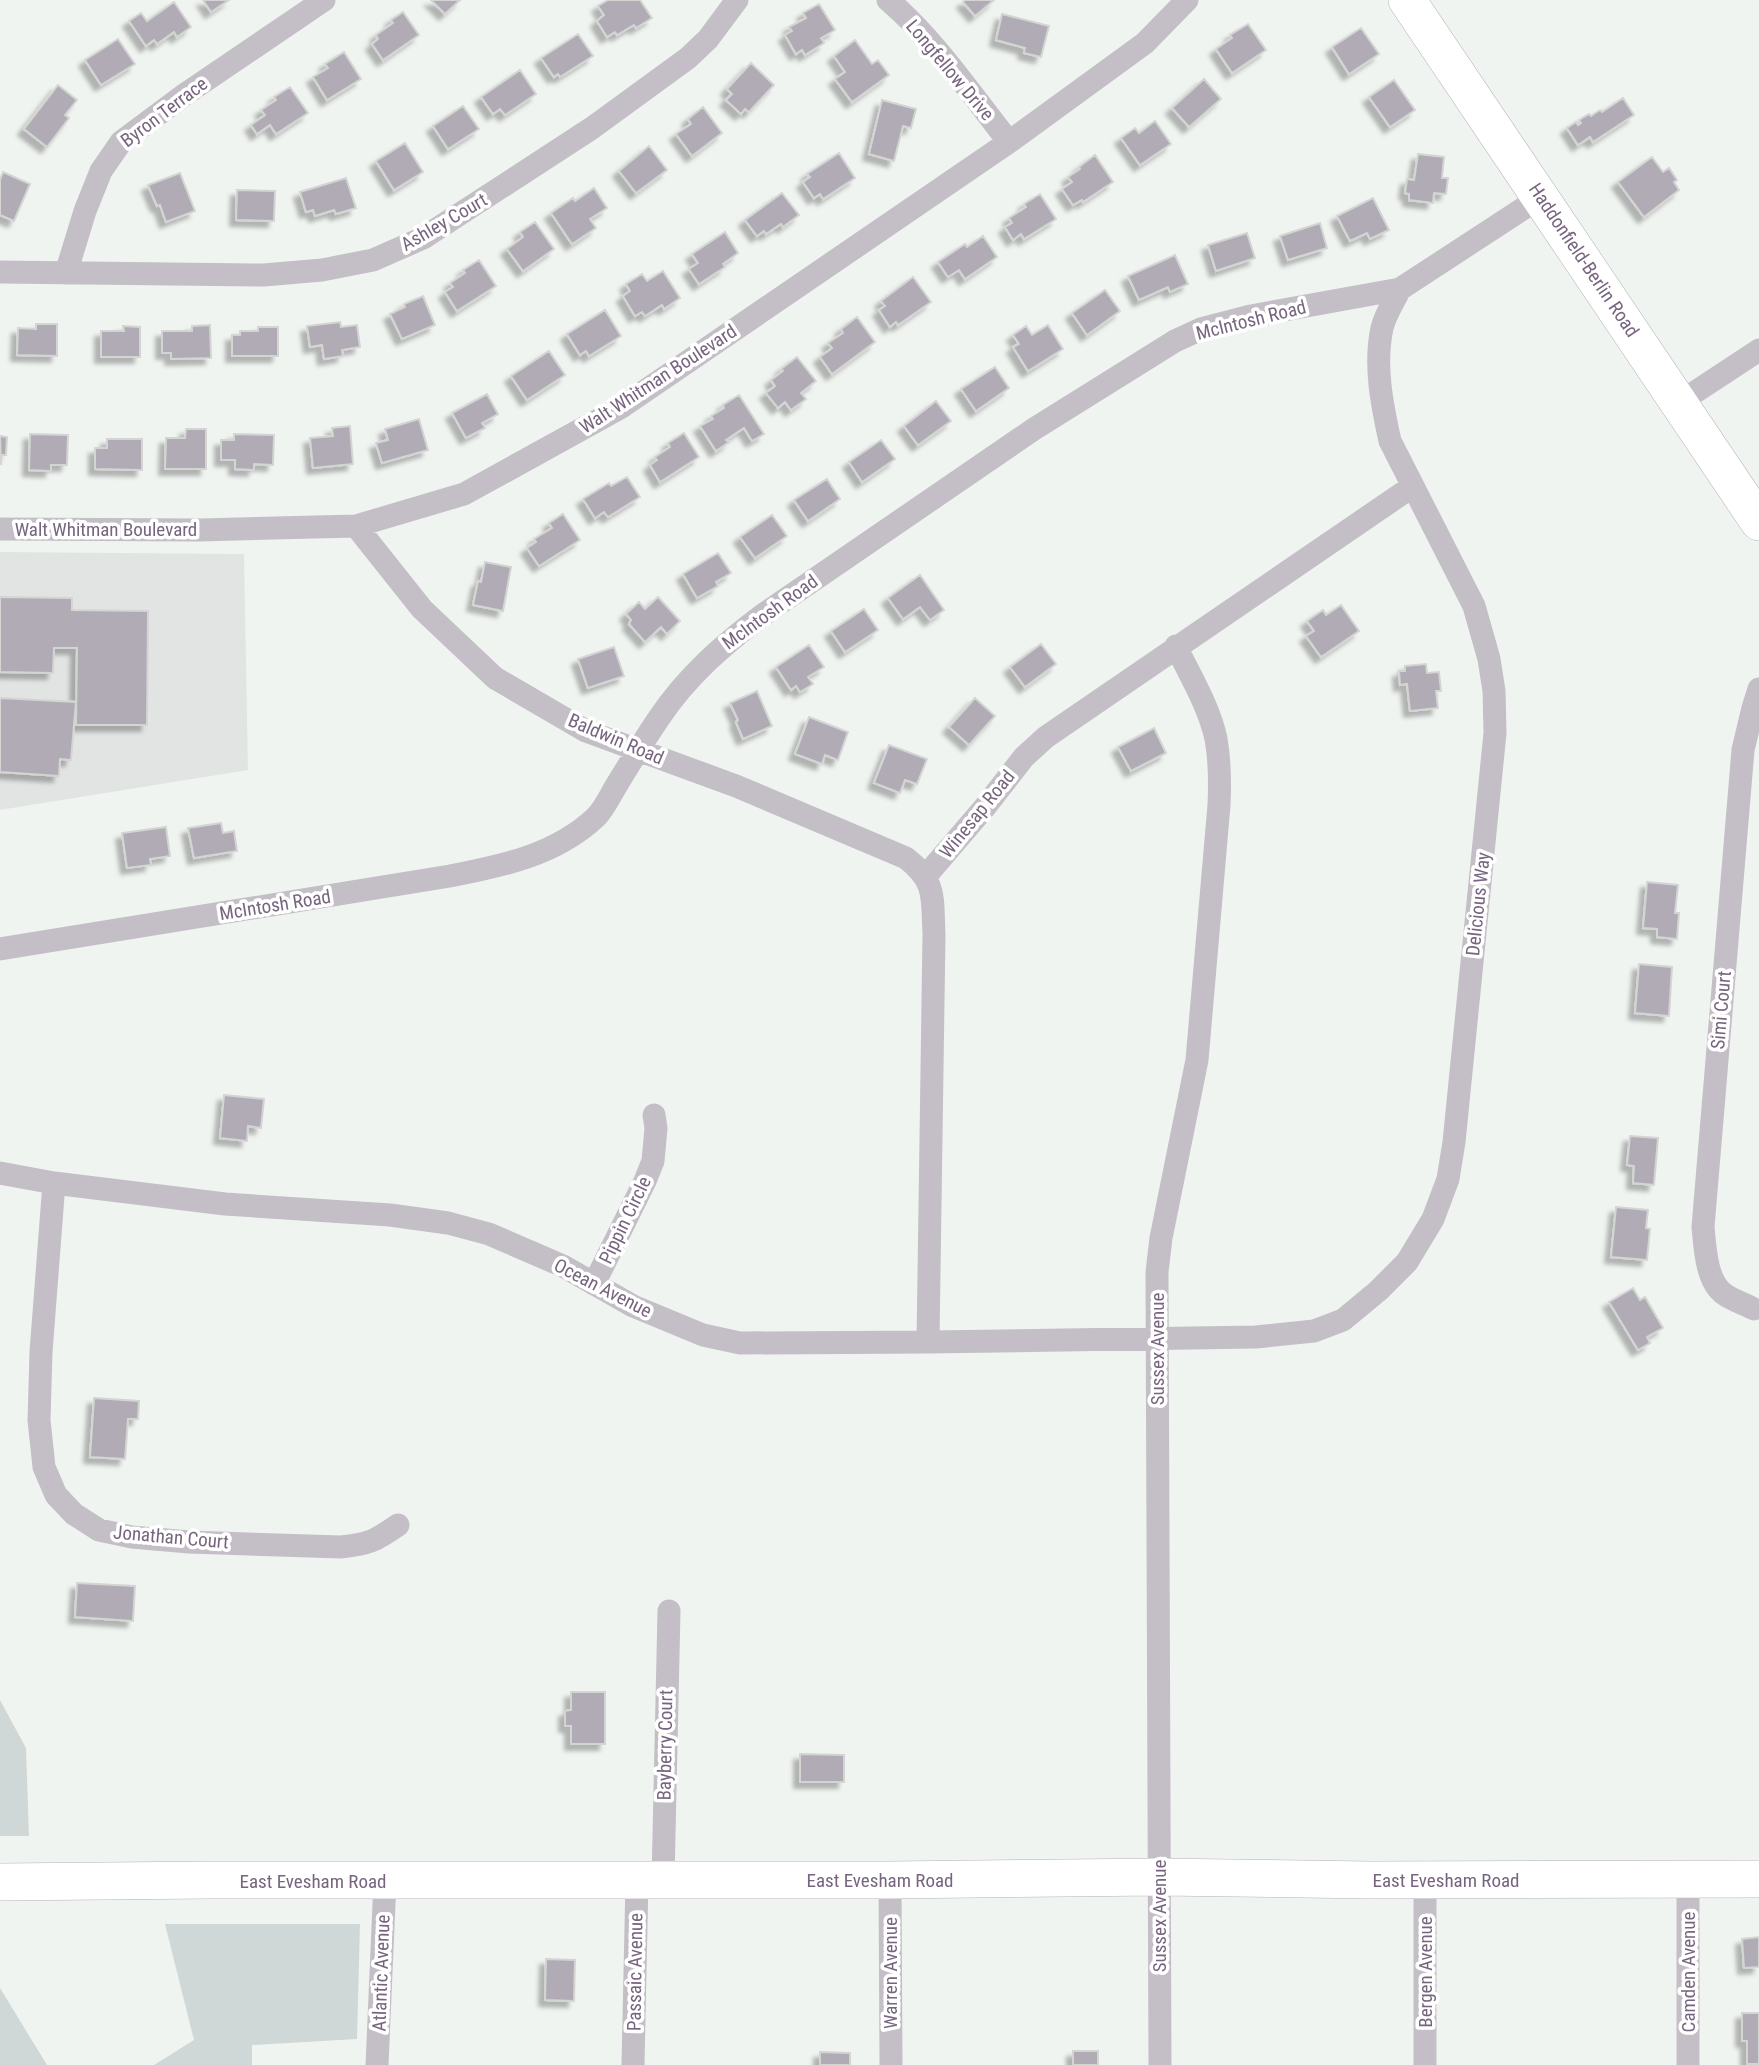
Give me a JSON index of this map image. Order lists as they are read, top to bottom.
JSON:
{
  "streets": {
    "main road": ["Haddonfield-Berlin Road", "East Evesham Road"],
    "street": [
      "Longfellow Drive",
      "Byron Terrace",
      "Ashley Court",
      "McIntosh Road",
      "Walt Whitman Boulevard",
      "Baldwin Road",
      "Winesap Road",
      "Delicious Way",
      "Simi Court",
      "Pippin Circle",
      "Ocean Avenue",
      "Sussex Avenue",
      "Jonathan Court",
      "Bayberry Court",
      "Passaic Avenue",
      "Bergen Avenue",
      "Camden Avenue",
      "Atlantic Avenue",
      "Warren Avenue"
    ]
  },
  "crossings": [
    ["Longfellow Drive", "Walt Whitman Boulevard"],
    ["Byron Terrace", "Ashley Court"],
    ["Haddonfield-Berlin Road", "McIntosh Road"],
    ["McIntosh Road", "Baldwin Road"],
    ["McIntosh Road", "Delicious Way"],
    ["Walt Whitman Boulevard", "Baldwin Road"],
    ["Baldwin Road", "Winesap Road"],
    ["Winesap Road", "Delicious Way"],
    ["Winesap Road", "Ocean Avenue"],
    ["Winesap Road", "Sussex Avenue"],
    ["Delicious Way", "Ocean Avenue"],
    ["Delicious Way", "Sussex Avenue"],
    ["Pippin Circle", "Ocean Avenue"],
    ["Ocean Avenue", "Sussex Avenue"],
    ["Ocean Avenue", "Jonathan Court"],
    ["Sussex Avenue", "East Evesham Road"],
    ["Bayberry Court", "East Evesham Road"],
    ["Bayberry Court", "Passaic Avenue"],
    ["East Evesham Road", "Passaic Avenue"],
    ["East Evesham Road", "Bergen Avenue"],
    ["East Evesham Road", "Camden Avenue"],
    ["East Evesham Road", "Atlantic Avenue"],
    ["East Evesham Road", "Warren Avenue"]
  ]
}
